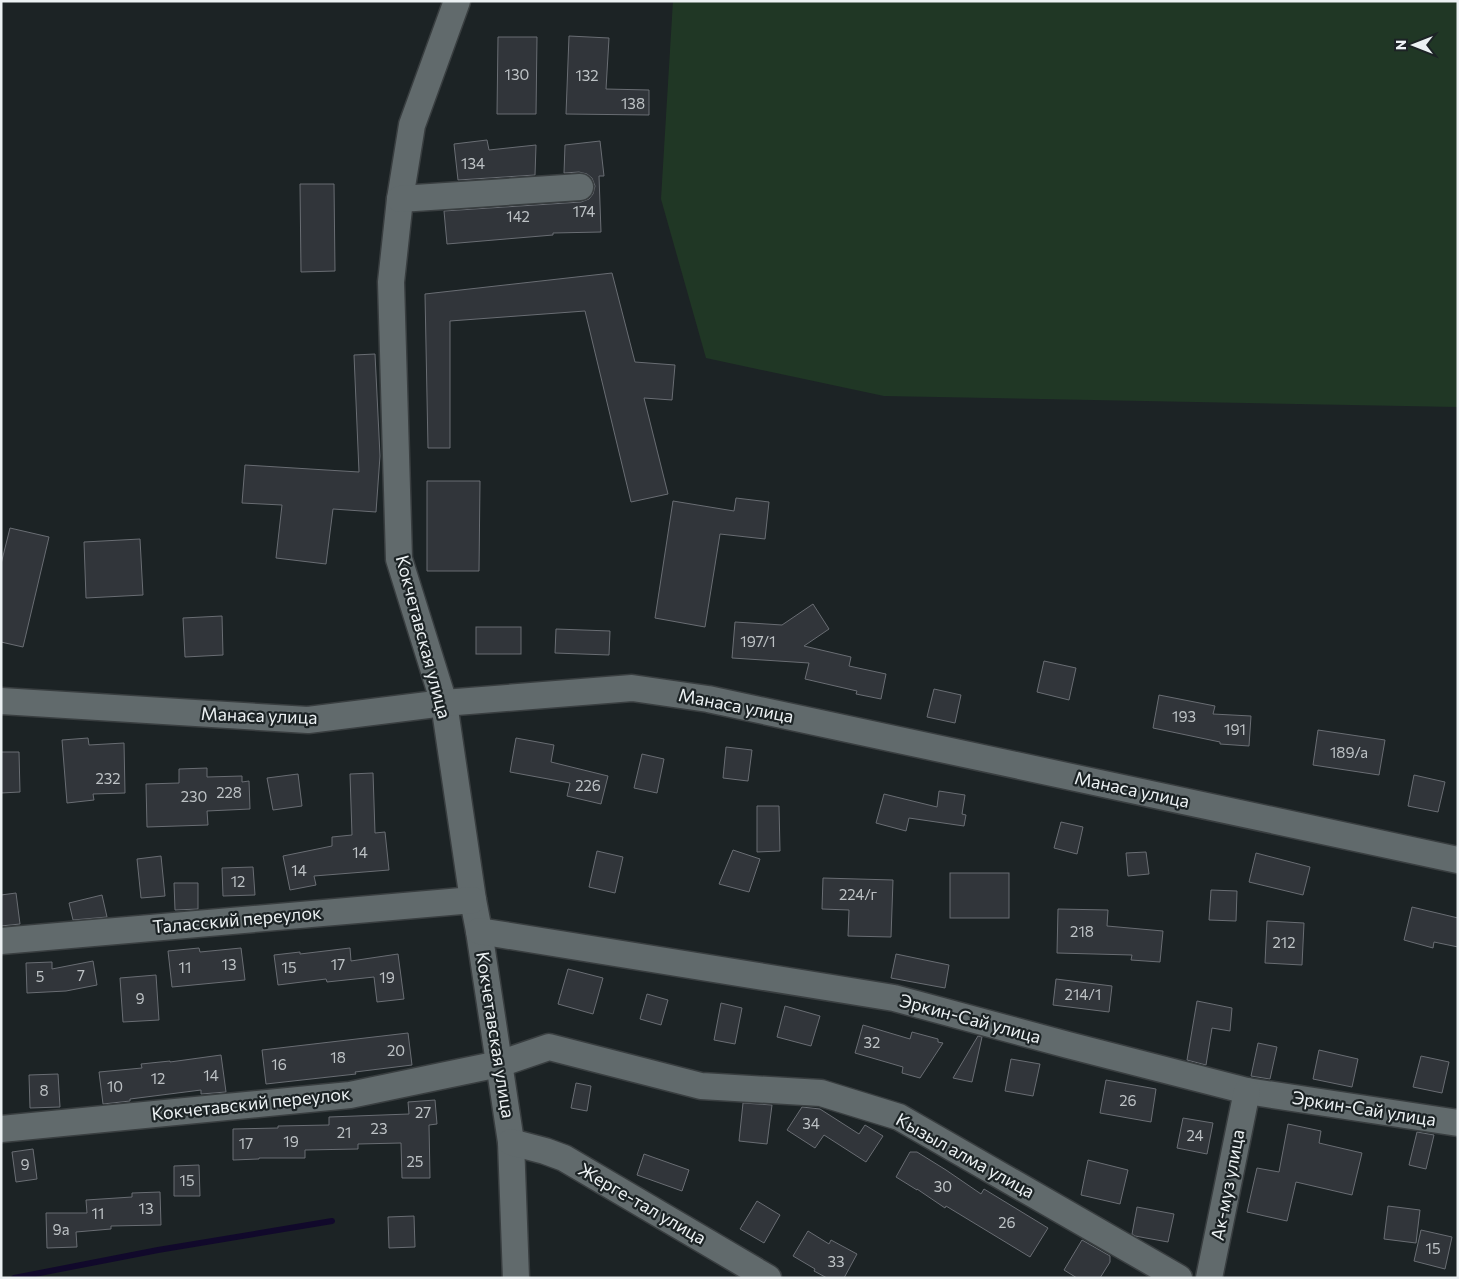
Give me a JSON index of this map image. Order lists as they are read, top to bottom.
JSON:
{
  "streets": {
    "street": [
      "Кокчетавская улица",
      "Манаса улица",
      "Таласский переулок",
      "Эркин-Сай улица",
      "Кокчетавский переулок",
      "Кызыл алма улица",
      "Ак-муз улица",
      "Жерге-тал улица"
    ]
  },
  "crossings": [
    ["Кокчетавская улица", "Манаса улица"],
    ["Кокчетавская улица", "Таласский переулок"],
    ["Кокчетавская улица", "Эркин-Сай улица"],
    ["Кокчетавская улица", "Кокчетавский переулок"],
    ["Кокчетавская улица", "Кызыл алма улица"],
    ["Кокчетавская улица", "Жерге-тал улица"],
    ["Эркин-Сай улица", "Ак-муз улица"],
    ["Кокчетавский переулок", "Кызыл алма улица"]
  ],
  "house_numbers": [
    "130",
    "132",
    "138",
    "134",
    "174",
    "142",
    "197/1",
    "193",
    "191",
    "189/а",
    "232",
    "226",
    "228",
    "230",
    "14",
    "14",
    "12",
    "224/г",
    "218",
    "212",
    "13",
    "17",
    "11",
    "15",
    "7",
    "5",
    "19",
    "214/1",
    "9",
    "32",
    "20",
    "18",
    "16",
    "14",
    "12",
    "10",
    "8",
    "26",
    "27",
    "34",
    "23",
    "21",
    "24",
    "19",
    "17",
    "25",
    "9",
    "15",
    "30",
    "13",
    "11",
    "26",
    "9а",
    "15",
    "33"
  ],
  "north": "left"
}
